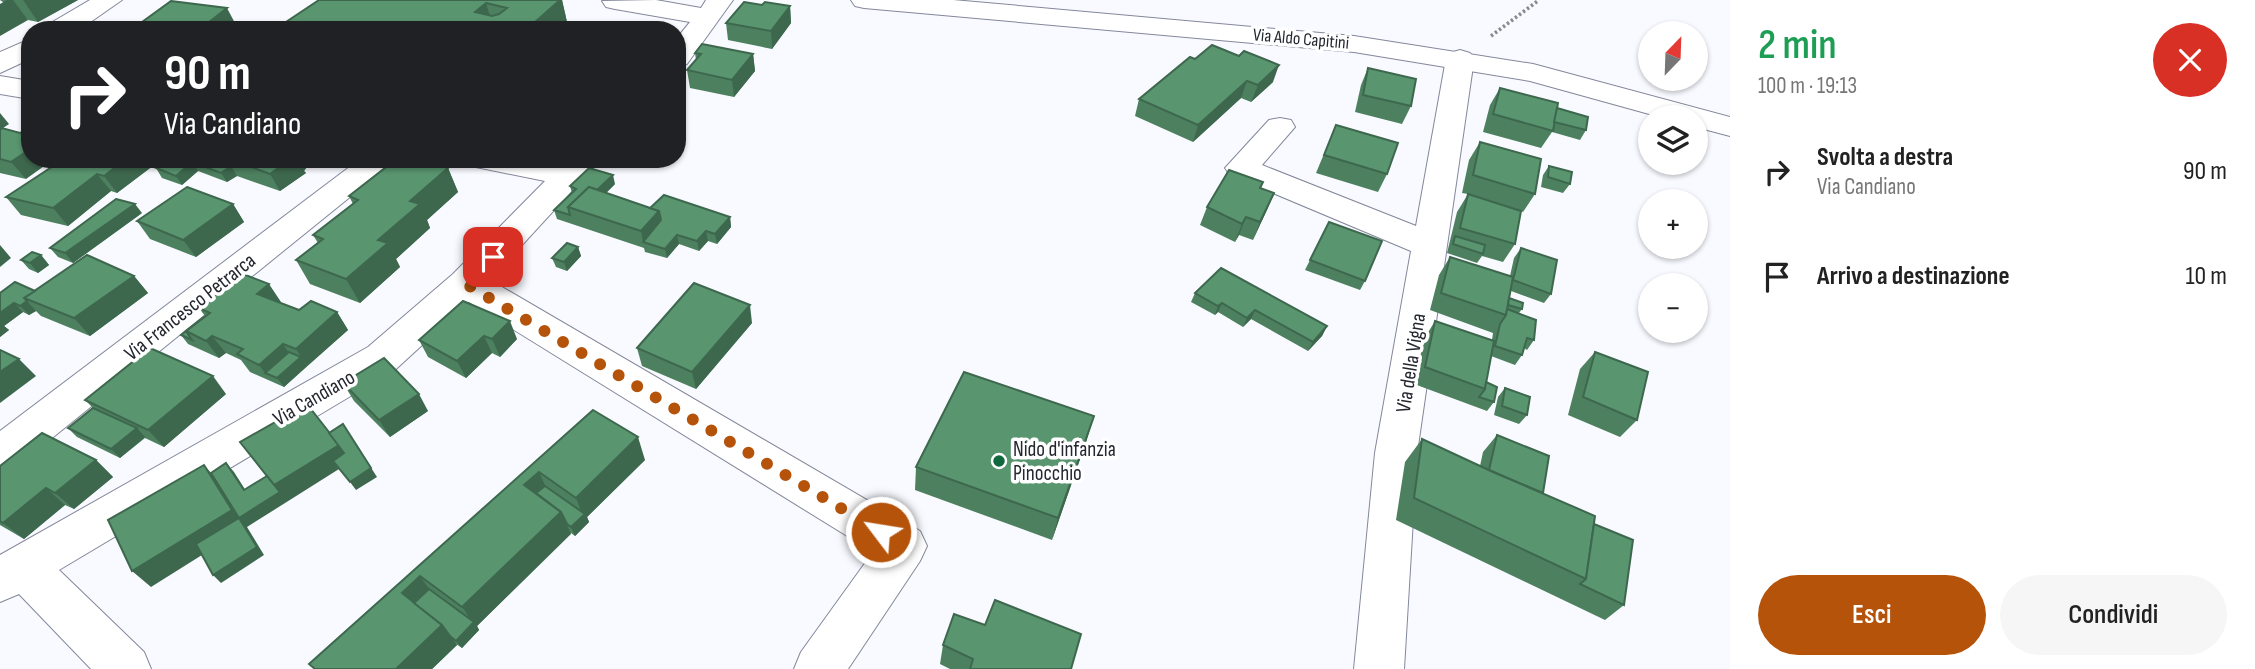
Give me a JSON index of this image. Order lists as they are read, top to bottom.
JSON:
{
  "streets": {
    "street": [
      "Via Aldo Capitini",
      "Via Francesco Petrarca",
      "Via della Vigna",
      "Via Candiano"
    ]
  },
  "crossings": [
    ["Via Aldo Capitini", "Via della Vigna"]
  ],
  "places": ["Nido d'infanzia Pinocchio"],
  "north": "top right",
  "page": {
    "heading": ["2 min", "100 m · 19:13"],
    "map_buttons": ["+", "−"],
    "turn": ["90 m", "Via Candiano"],
    "list": [
      {
        "name": "Svolta a destra",
        "note": "Via Candiano",
        "value": "90 m"
      },
      {
        "name": "Arrivo a destinazione",
        "value": "10 m"
      }
    ],
    "buttons": ["Esci", "Condividi"]
  }
}
